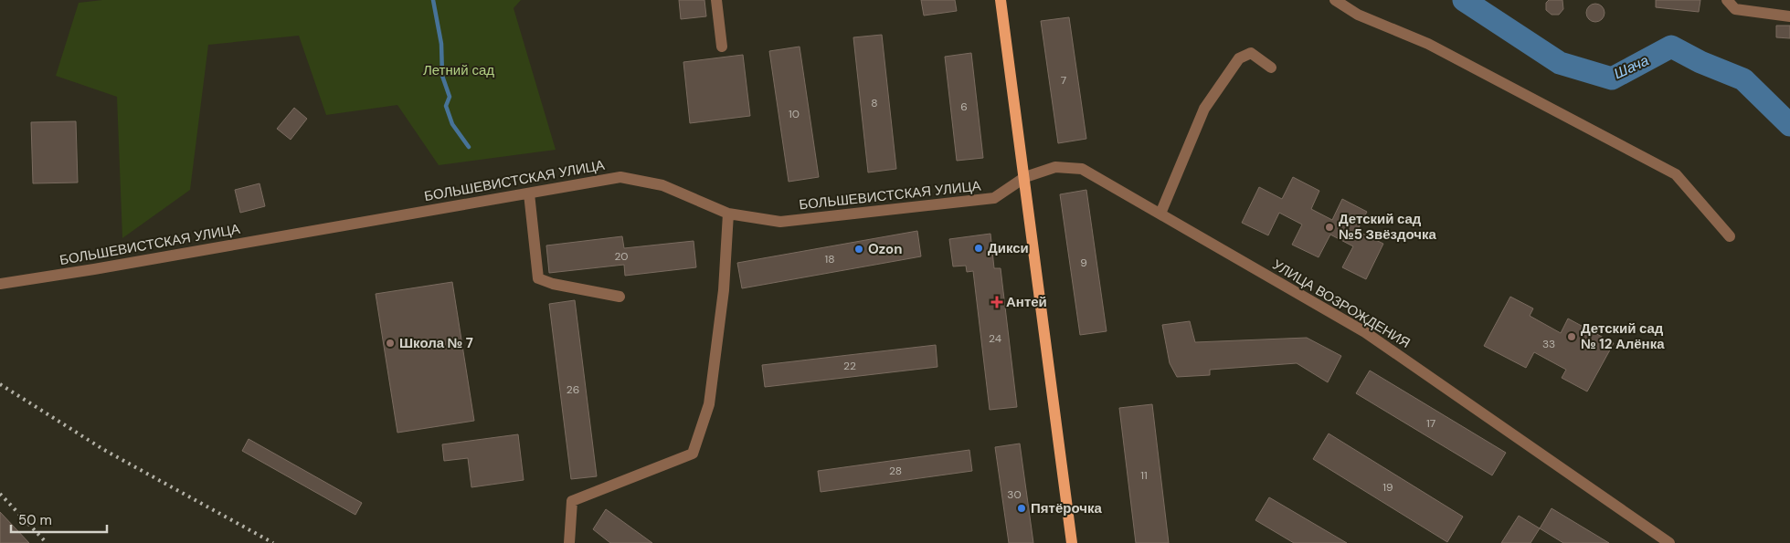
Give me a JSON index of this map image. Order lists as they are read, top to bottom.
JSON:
{
  "streets": {
    "street": ["БОЛЬШЕВИСТСКАЯ УЛИЦА", "УЛИЦА ВОЗРОЖДЕНИЯ"]
  },
  "crossings": [
    ["БОЛЬШЕВИСТСКАЯ УЛИЦА", "УЛИЦА ВОЗРОЖДЕНИЯ"]
  ],
  "water": ["Шача"],
  "parks": ["Летний сад"],
  "places": {
    "other": [
      "Детский сад №5 Звёздочка",
      "Дикси",
      "Ozon",
      "Детский сад № 12 Алёнка",
      "Школа № 7",
      "Пятёрочка"
    ],
    "health": ["Антей"]
  },
  "house_numbers": [
    "7",
    "8",
    "6",
    "10",
    "20",
    "18",
    "9",
    "24",
    "33",
    "22",
    "26",
    "17",
    "28",
    "11",
    "19",
    "30"
  ],
  "scale_bar": "50 m"
}
